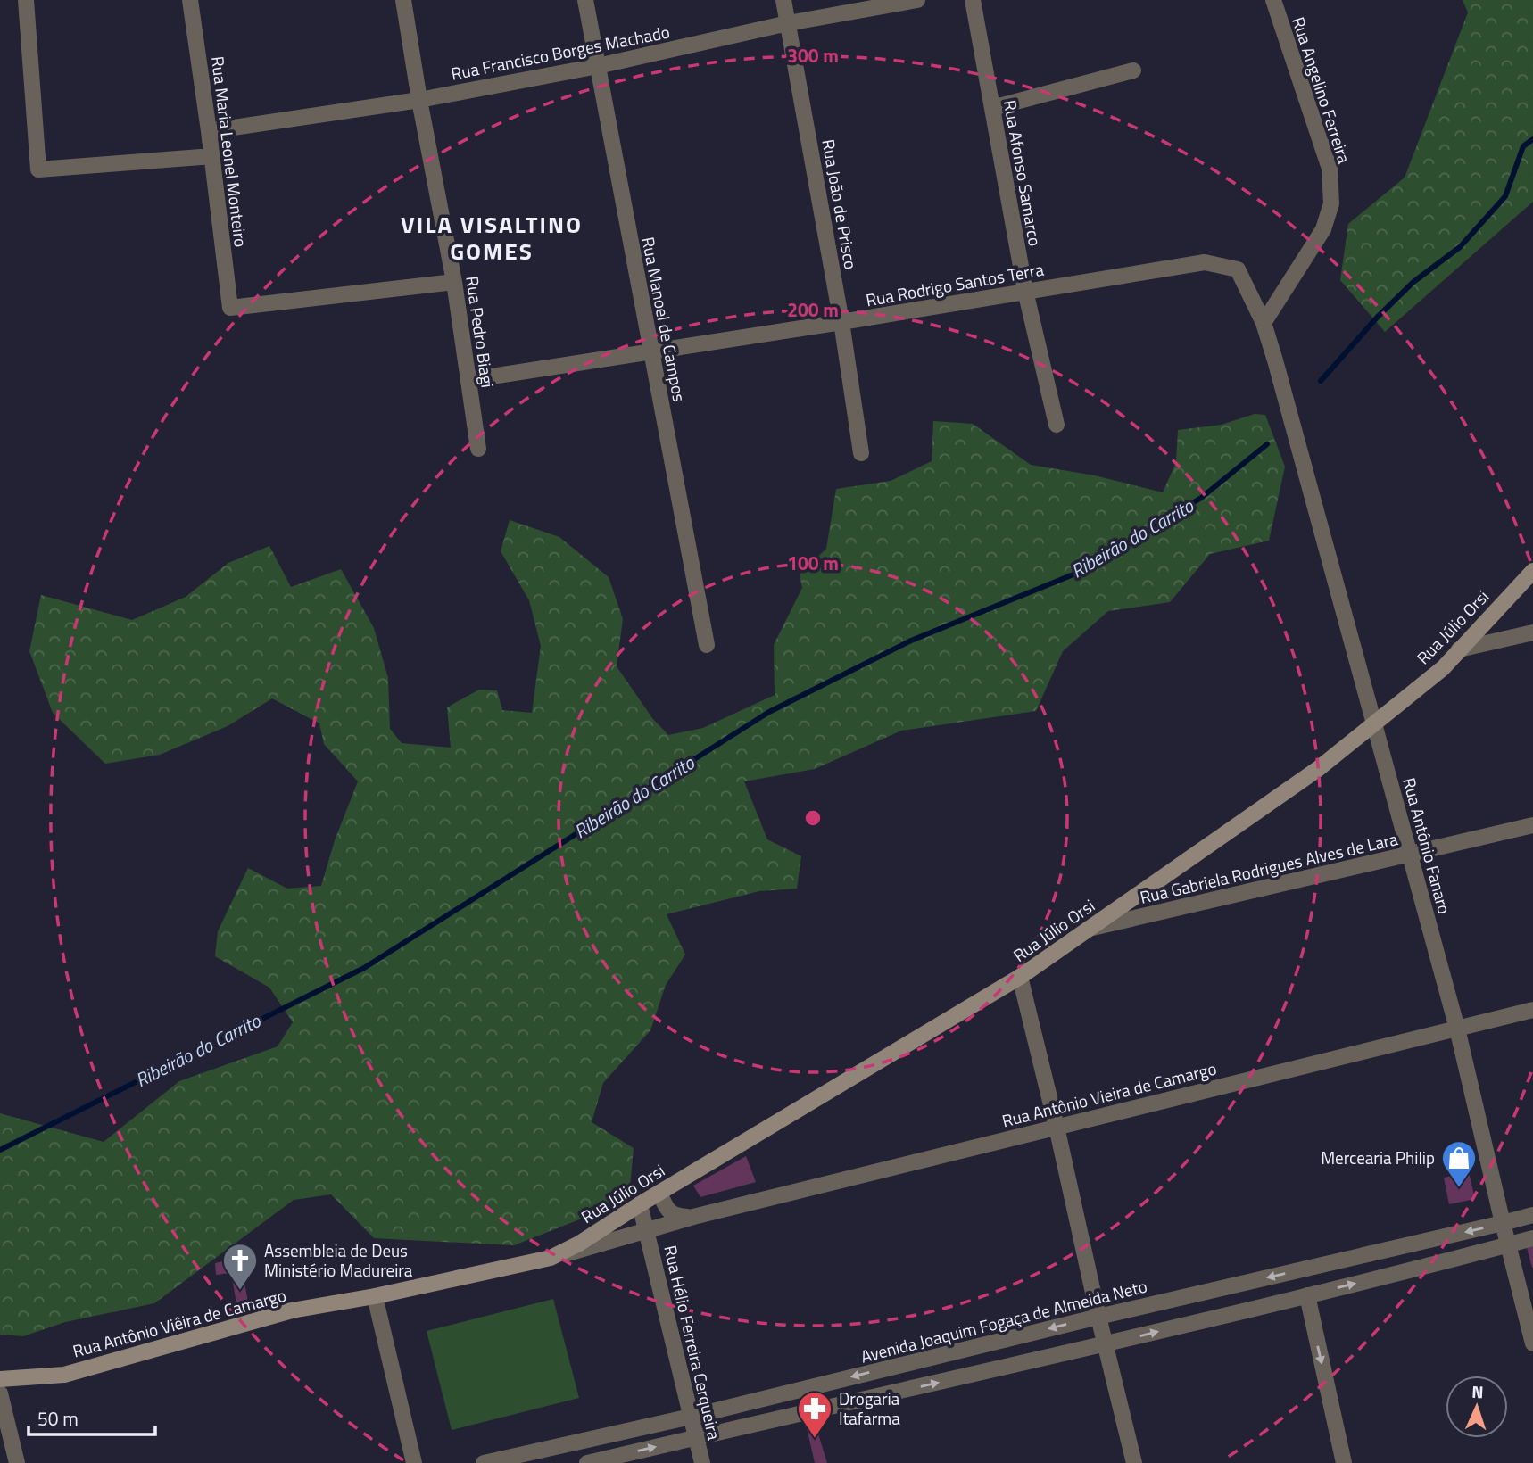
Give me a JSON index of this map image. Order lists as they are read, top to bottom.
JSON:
{
  "streets": {
    "main road": ["Rua Júlio Orsi", "Rua Antônio Viêira de Camargo"],
    "street": [
      "Rua Francisco Borges Machado",
      "Rua Angelino Ferreira",
      "Rua Maria Leonel Monteiro",
      "Rua Afonso Samarco",
      "Rua João de Prisco",
      "Rua Rodrigo Santos Terra",
      "Rua Manoel de Campos",
      "Rua Pedro Biagi",
      "Rua Antônio Fanaro",
      "Rua Gabriela Rodrigues Alves de Lara",
      "Rua Antônio Vieira de Camargo",
      "Avenida Joaquim Fogaça de Almeida Neto",
      "Rua Hélio Ferreira Cerqueira"
    ]
  },
  "crossings": [
    ["Rua Francisco Borges Machado", "Rua Maria Leonel Monteiro"],
    ["Rua Francisco Borges Machado", "Rua João de Prisco"],
    ["Rua Francisco Borges Machado", "Rua Manoel de Campos"],
    ["Rua Francisco Borges Machado", "Rua Pedro Biagi"],
    ["Rua Angelino Ferreira", "Rua Rodrigo Santos Terra"],
    ["Rua Maria Leonel Monteiro", "Rua Pedro Biagi"],
    ["Rua Afonso Samarco", "Rua Rodrigo Santos Terra"],
    ["Rua João de Prisco", "Rua Rodrigo Santos Terra"],
    ["Rua Rodrigo Santos Terra", "Rua Manoel de Campos"],
    ["Rua Rodrigo Santos Terra", "Rua Pedro Biagi"],
    ["Rua Rodrigo Santos Terra", "Rua Antônio Fanaro"],
    ["Rua Júlio Orsi", "Rua Antônio Fanaro"],
    ["Rua Júlio Orsi", "Rua Gabriela Rodrigues Alves de Lara"],
    ["Rua Júlio Orsi", "Rua Antônio Vieira de Camargo"],
    ["Rua Júlio Orsi", "Rua Antônio Viêira de Camargo"],
    ["Rua Júlio Orsi", "Rua Hélio Ferreira Cerqueira"],
    ["Rua Antônio Fanaro", "Rua Gabriela Rodrigues Alves de Lara"],
    ["Rua Antônio Fanaro", "Rua Antônio Vieira de Camargo"],
    ["Rua Antônio Fanaro", "Avenida Joaquim Fogaça de Almeida Neto"],
    ["Rua Antônio Vieira de Camargo", "Rua Antônio Viêira de Camargo"],
    ["Rua Antônio Vieira de Camargo", "Rua Hélio Ferreira Cerqueira"],
    ["Avenida Joaquim Fogaça de Almeida Neto", "Rua Hélio Ferreira Cerqueira"]
  ],
  "districts": ["VILA VISALTINO GOMES"],
  "water": ["Ribeirão do Carrito"],
  "places": {
    "shop": ["Mercearia Philip"],
    "church": ["Assembleia de Deus Ministério Madureira"],
    "pharmacy": ["Drogaria Itafarma"]
  },
  "scale_bar": "50 m",
  "north": "top",
  "rings": ["300 m", "200 m", "100 m"]
}
